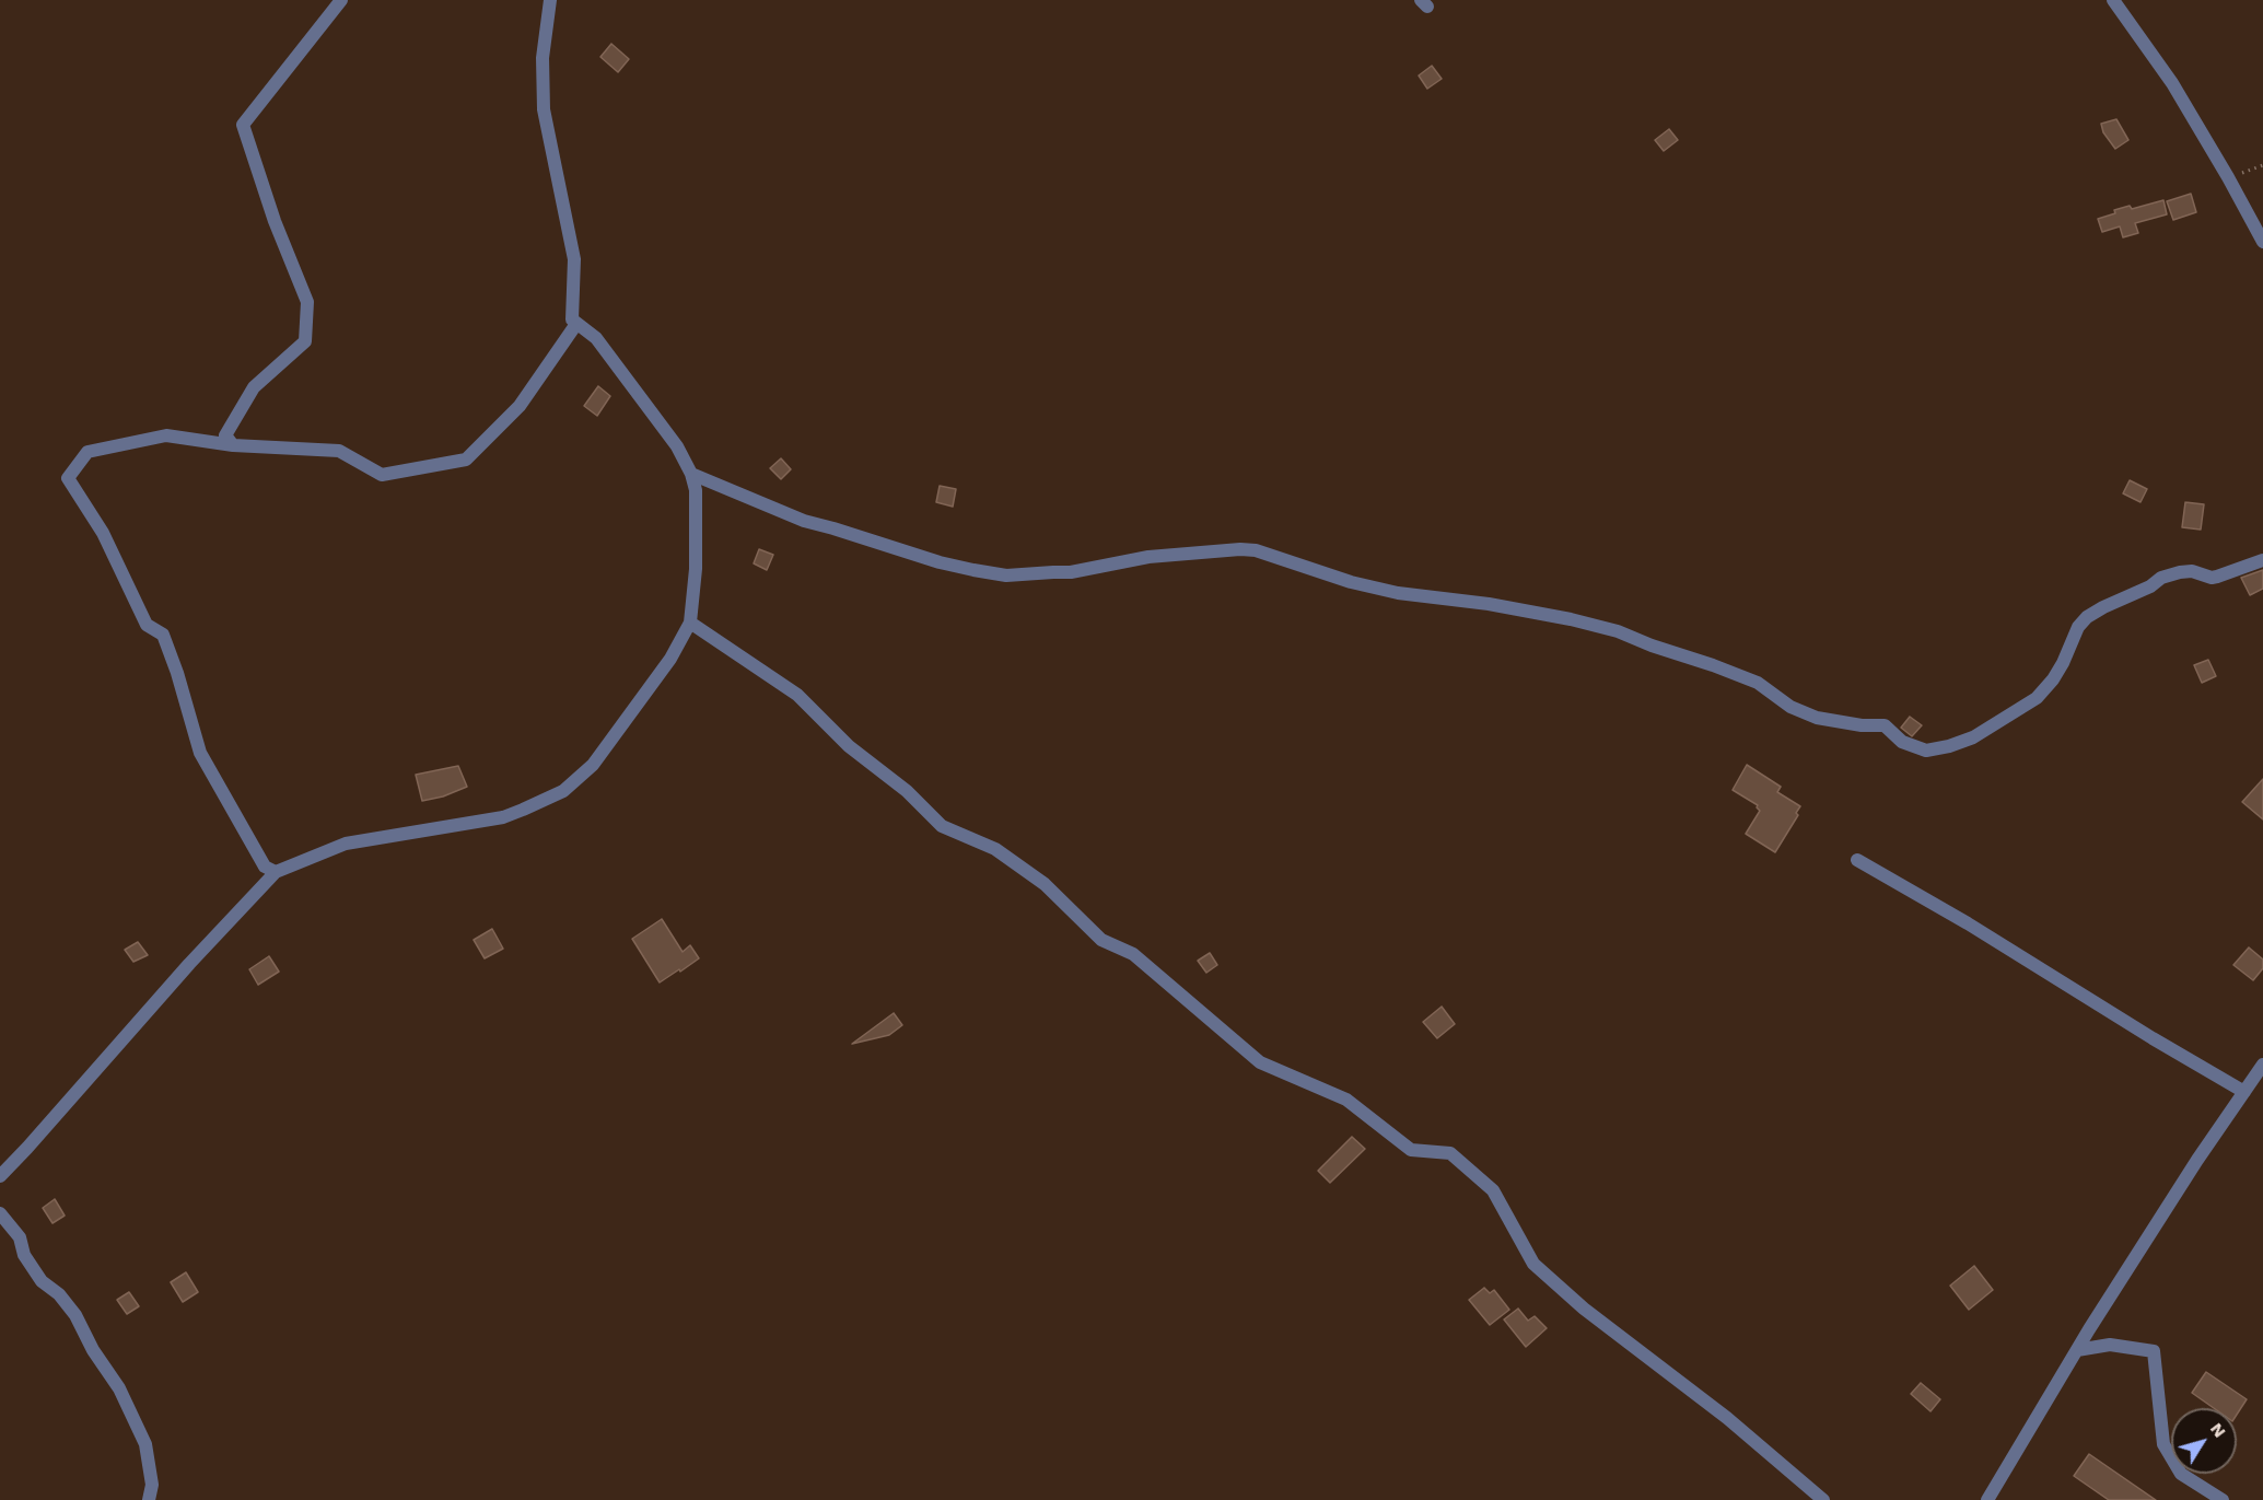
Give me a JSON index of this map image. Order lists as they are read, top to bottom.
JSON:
{
  "north": "top right"
}
